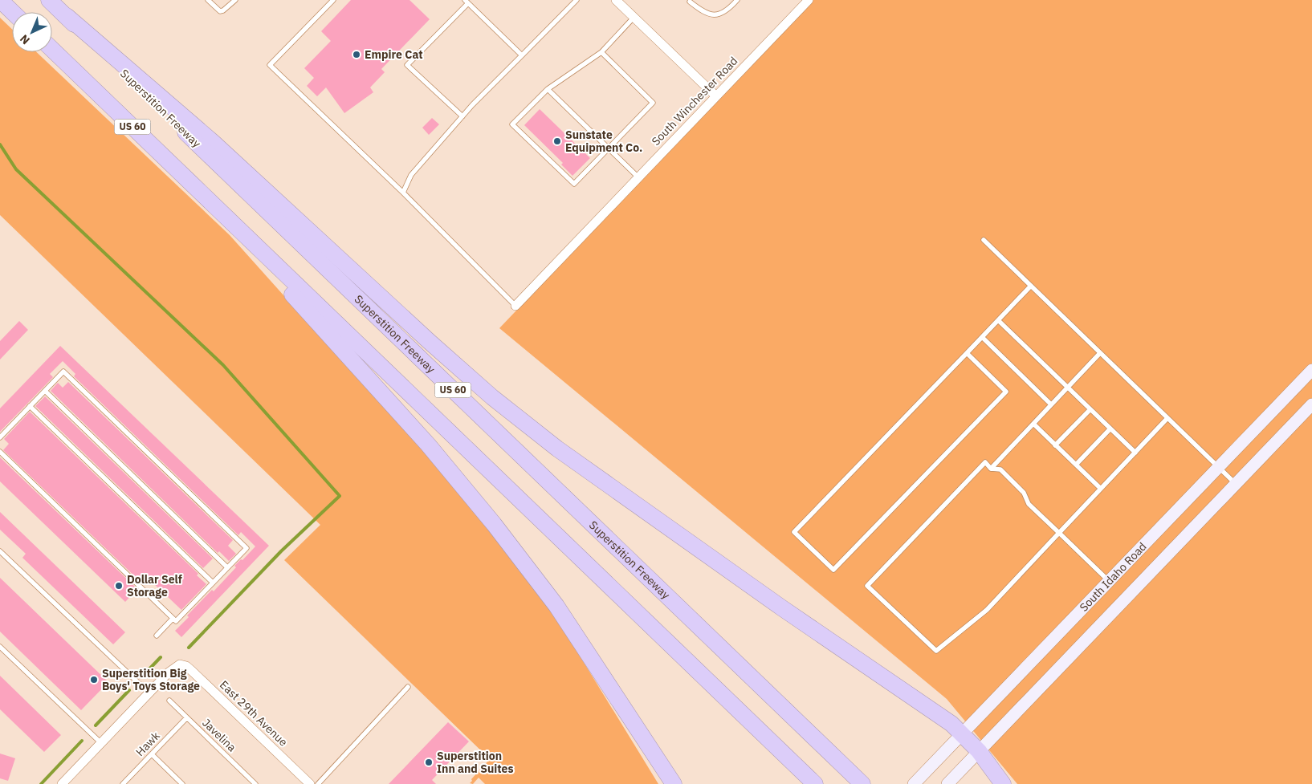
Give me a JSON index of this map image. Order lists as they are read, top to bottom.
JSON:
{
  "streets": {
    "highway": ["Superstition Freeway", "US 60"],
    "main road": ["South Idaho Road"],
    "street": ["South Winchester Road", "East 29th Avenue"],
    "lane": ["Javelina", "Hawk"]
  },
  "crossings": [
    ["Javelina", "Hawk"]
  ],
  "places": [
    "Empire Cat",
    "Sunstate Equipment Co.",
    "Dollar Self Storage",
    "Superstition Big Boys' Toys Storage",
    "Superstition Inn and Suites"
  ],
  "north": "bottom left"
}
